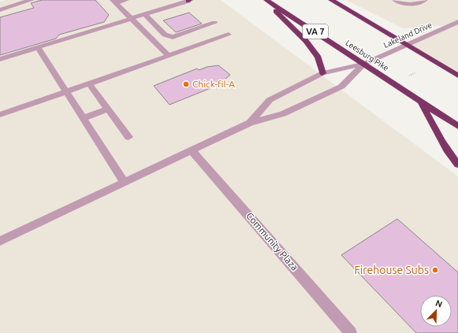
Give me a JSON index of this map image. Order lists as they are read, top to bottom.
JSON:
{
  "streets": {
    "highway": ["VA 7", "Leesburg Pike"],
    "street": ["Lakeland Drive", "Community Plaza"]
  },
  "crossings": [
    ["Lakeland Drive", "Leesburg Pike"]
  ],
  "places": ["Chick-fil-A", "Firehouse Subs"],
  "north": "top right"
}
